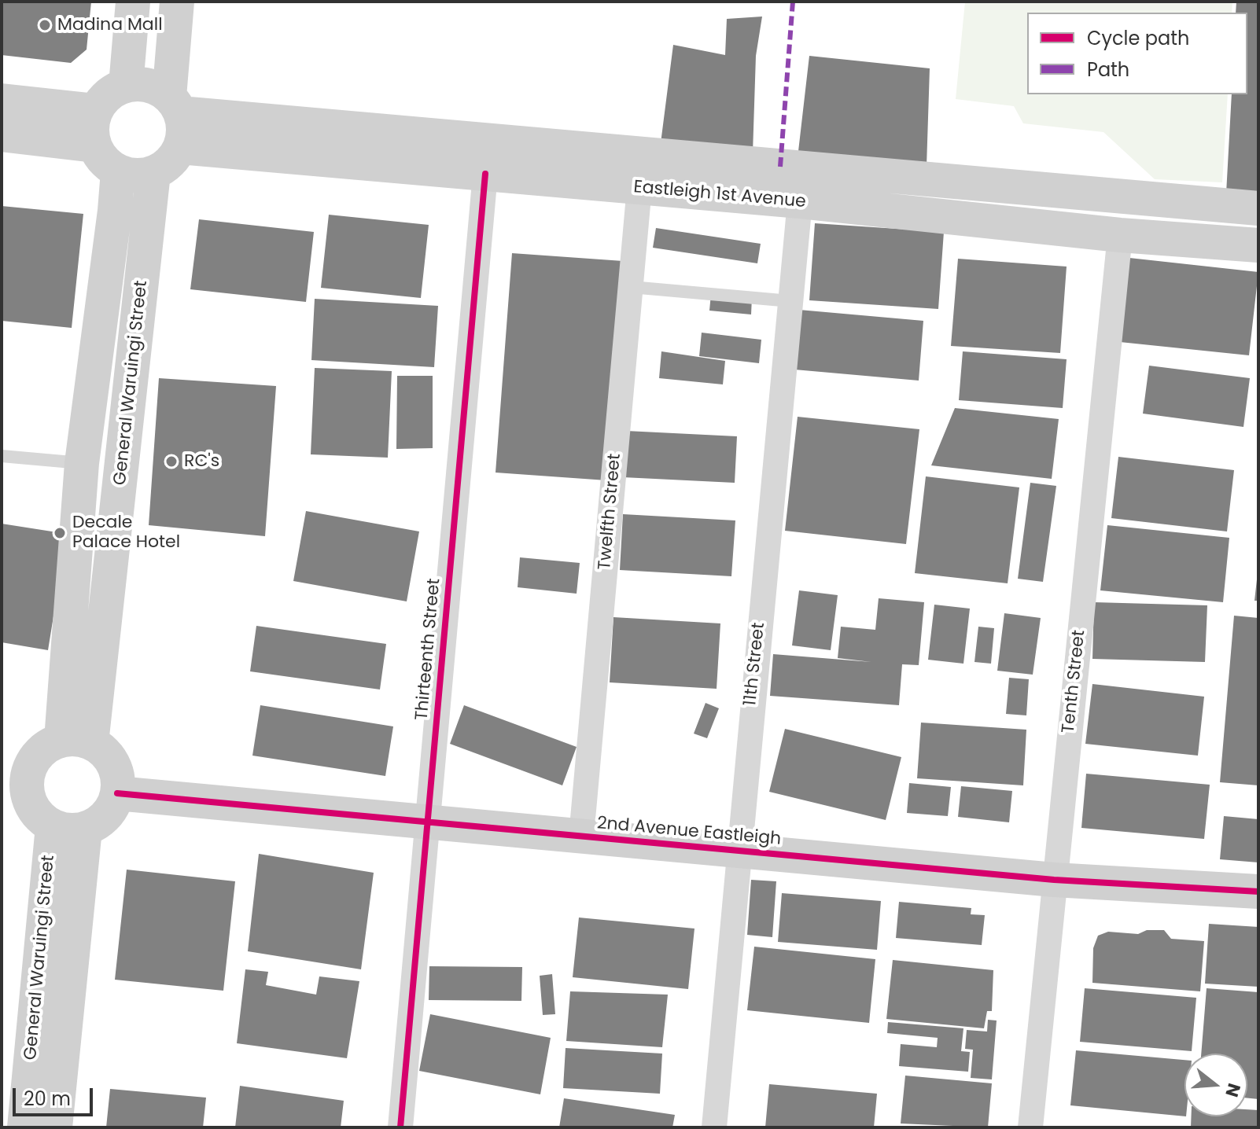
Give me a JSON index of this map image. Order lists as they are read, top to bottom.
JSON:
{
  "streets": {
    "main road": ["Eastleigh 1st Avenue", "General Waruingi Street", "2nd Avenue Eastleigh"],
    "street": [
      "Twelfth Street",
      "Thirteenth Street",
      "11th Street",
      "Tenth Street"
    ]
  },
  "crossings": [
    ["Eastleigh 1st Avenue", "General Waruingi Street"],
    ["Eastleigh 1st Avenue", "Twelfth Street"],
    ["Eastleigh 1st Avenue", "Thirteenth Street"],
    ["Eastleigh 1st Avenue", "11th Street"],
    ["Eastleigh 1st Avenue", "Tenth Street"],
    ["General Waruingi Street", "2nd Avenue Eastleigh"],
    ["Twelfth Street", "2nd Avenue Eastleigh"],
    ["Thirteenth Street", "2nd Avenue Eastleigh"],
    ["11th Street", "2nd Avenue Eastleigh"],
    ["Tenth Street", "2nd Avenue Eastleigh"]
  ],
  "places": ["Madina Mall", "RC's", "Decale Palace Hotel"],
  "legend": ["Cycle path", "Path"],
  "scale_bar": "20 m",
  "north": "right"
}
